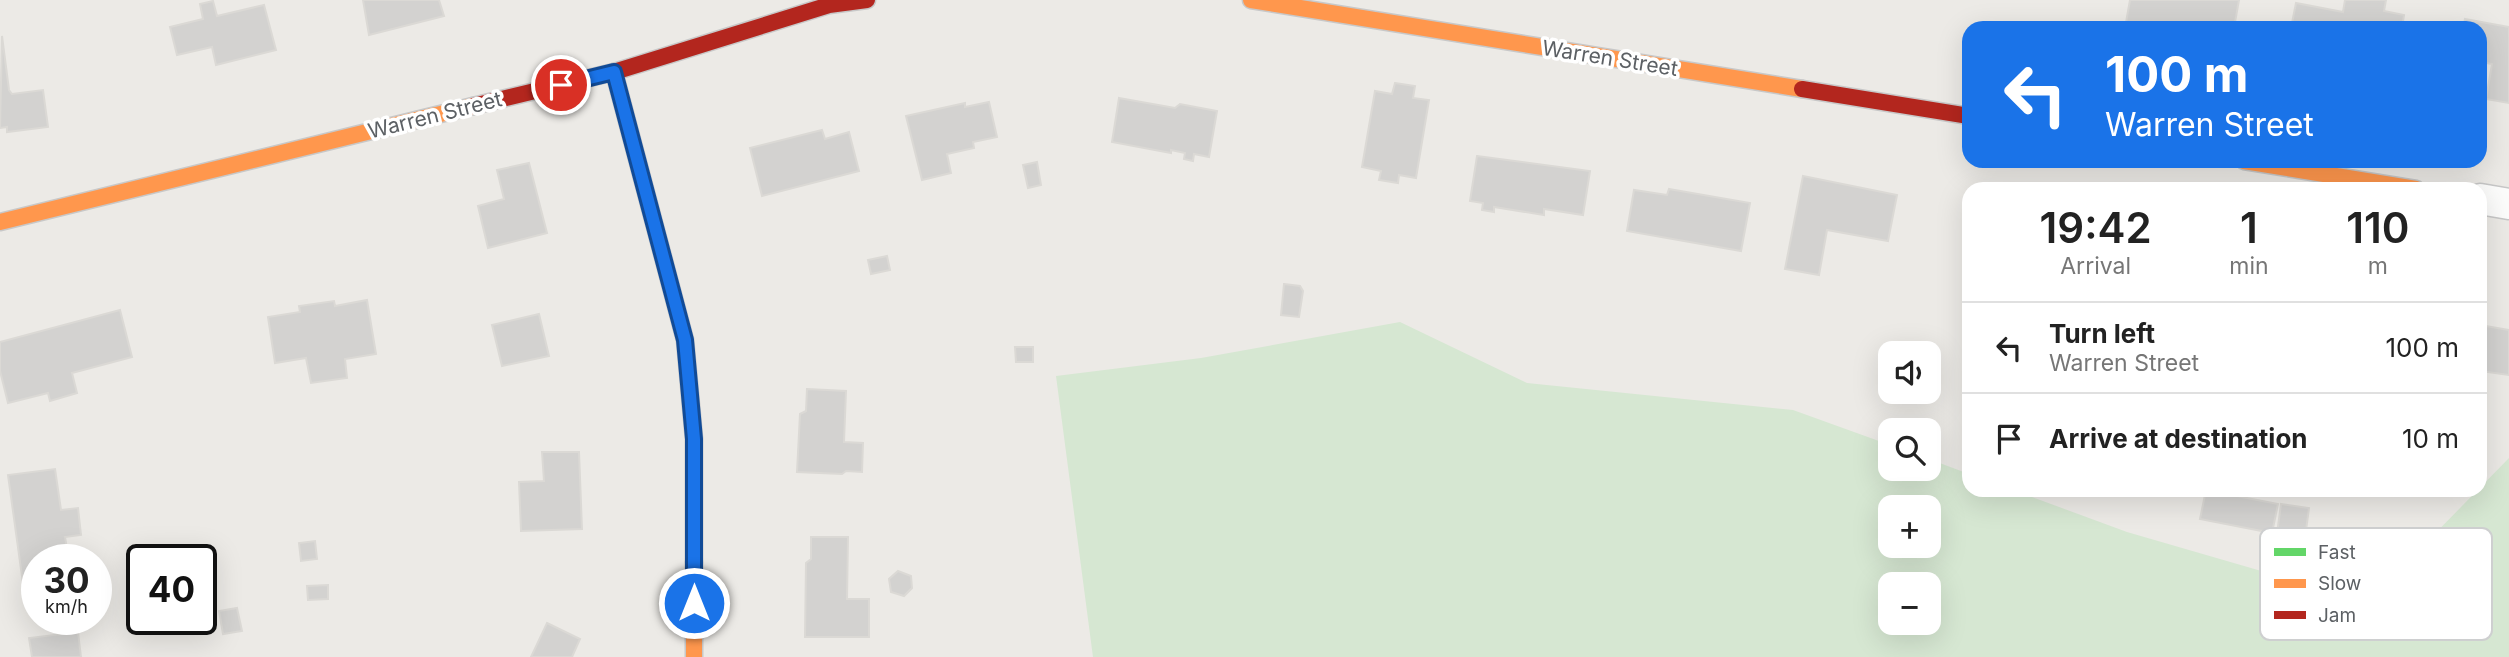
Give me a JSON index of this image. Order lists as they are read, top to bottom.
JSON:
{
  "streets": {
    "street": ["Warren Street"]
  },
  "legend": ["Fast", "Slow", "Jam"],
  "page": {
    "turn": ["100 m", "Warren Street"],
    "eta": [
      "19:42",
      "Arrival",
      "1",
      "min",
      "110",
      "m"
    ],
    "list": [
      {
        "name": "Turn left",
        "note": "Warren Street",
        "value": "100 m"
      },
      {
        "name": "Arrive at destination",
        "value": "10 m"
      }
    ],
    "map_buttons": ["+", "−"],
    "speed": "30 km/h",
    "limit": "40"
  }
}
